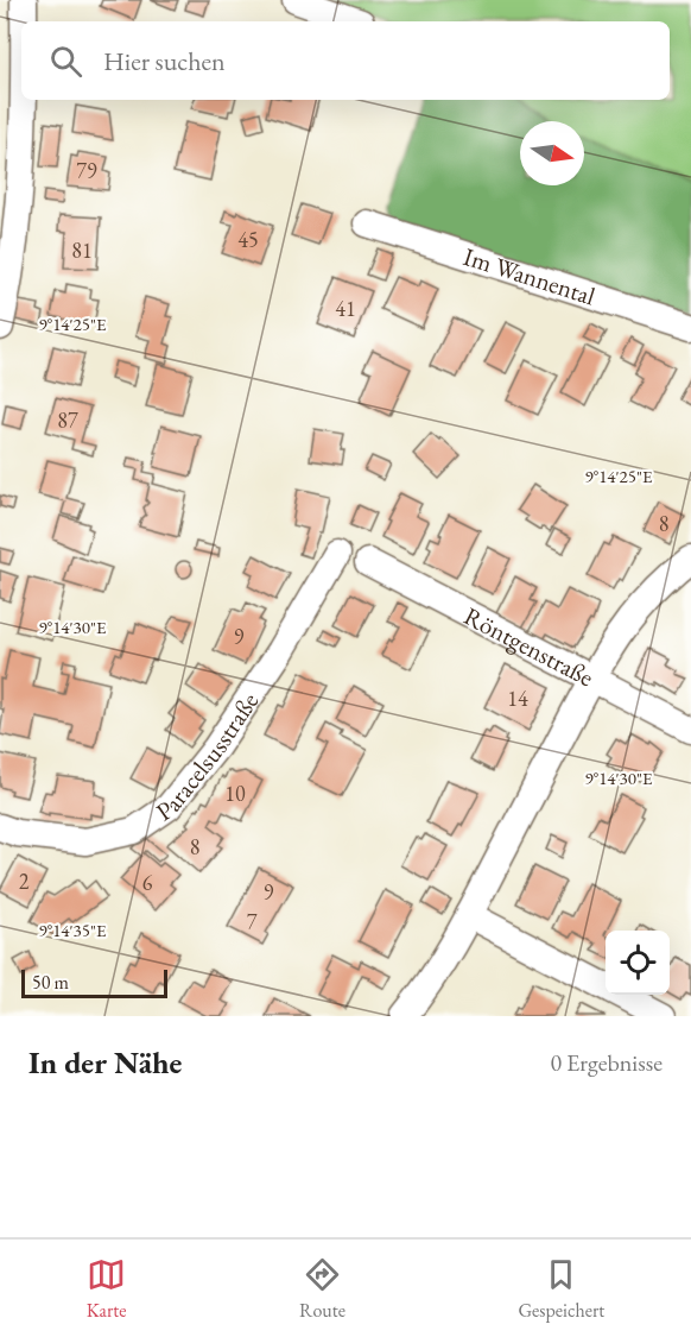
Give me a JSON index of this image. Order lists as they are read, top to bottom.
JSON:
{
  "streets": {
    "street": ["Im Wannental", "Röntgenstraße", "Paracelsusstraße"]
  },
  "house_numbers": [
    "79",
    "45",
    "81",
    "41",
    "87",
    "8",
    "9",
    "14",
    "10",
    "8",
    "2",
    "6",
    "9",
    "7"
  ],
  "scale_bar": "50 m",
  "north": "right",
  "page": {
    "search": "Hier suchen",
    "scale": "50 m",
    "heading": ["In der Nähe", "0 Ergebnisse"],
    "nav": ["Karte", "Route", "Gespeichert"]
  },
  "coordinates": ["9°14'25\"E", "9°14'30\"E", "9°14'35\"E"]
}
